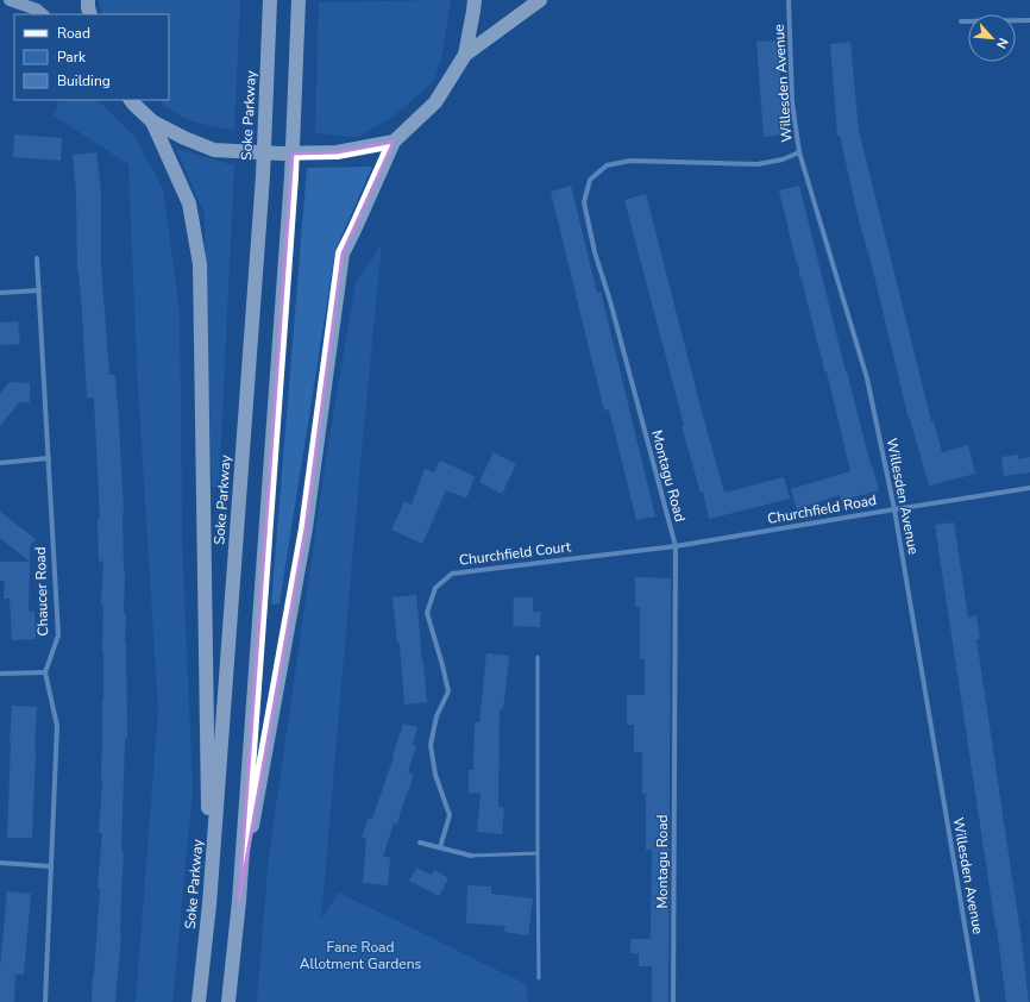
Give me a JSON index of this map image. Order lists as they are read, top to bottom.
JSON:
{
  "streets": {
    "highway": ["Soke Parkway"],
    "street": [
      "Willesden Avenue",
      "Montagu Road",
      "Churchfield Road",
      "Churchfield Court",
      "Chaucer Road"
    ]
  },
  "crossings": [
    ["Willesden Avenue", "Montagu Road"],
    ["Willesden Avenue", "Churchfield Road"],
    ["Montagu Road", "Churchfield Road"],
    ["Montagu Road", "Churchfield Court"],
    ["Churchfield Road", "Churchfield Court"]
  ],
  "parks": ["Fane Road Allotment Gardens"],
  "legend": ["Road", "Park", "Building"],
  "north": "bottom right"
}
